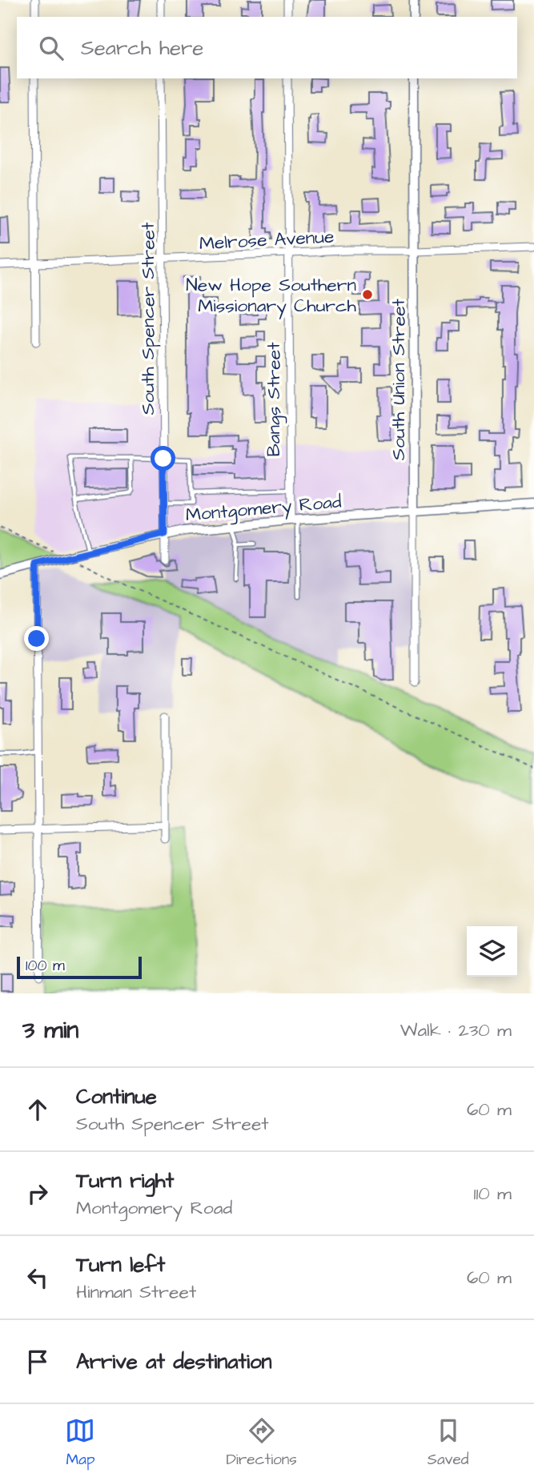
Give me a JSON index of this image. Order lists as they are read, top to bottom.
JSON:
{
  "streets": {
    "street": [
      "Melrose Avenue",
      "South Spencer Street",
      "South Union Street",
      "Bangs Street",
      "Montgomery Road"
    ]
  },
  "crossings": [
    ["Melrose Avenue", "South Spencer Street"],
    ["Melrose Avenue", "South Union Street"],
    ["Melrose Avenue", "Bangs Street"],
    ["South Spencer Street", "Montgomery Road"],
    ["South Union Street", "Montgomery Road"],
    ["Bangs Street", "Montgomery Road"]
  ],
  "places": ["New Hope Southern Missionary Church"],
  "scale_bar": "100 m",
  "page": {
    "search": "Search here",
    "scale": "100 m",
    "heading": ["3 min", "Walk · 230 m"],
    "list": [
      ["Continue", "South Spencer Street", "60 m"],
      ["Turn right", "Montgomery Road", "110 m"],
      ["Turn left", "Hinman Street", "60 m"],
      "Arrive at destination"
    ],
    "nav": ["Map", "Directions", "Saved"]
  }
}
